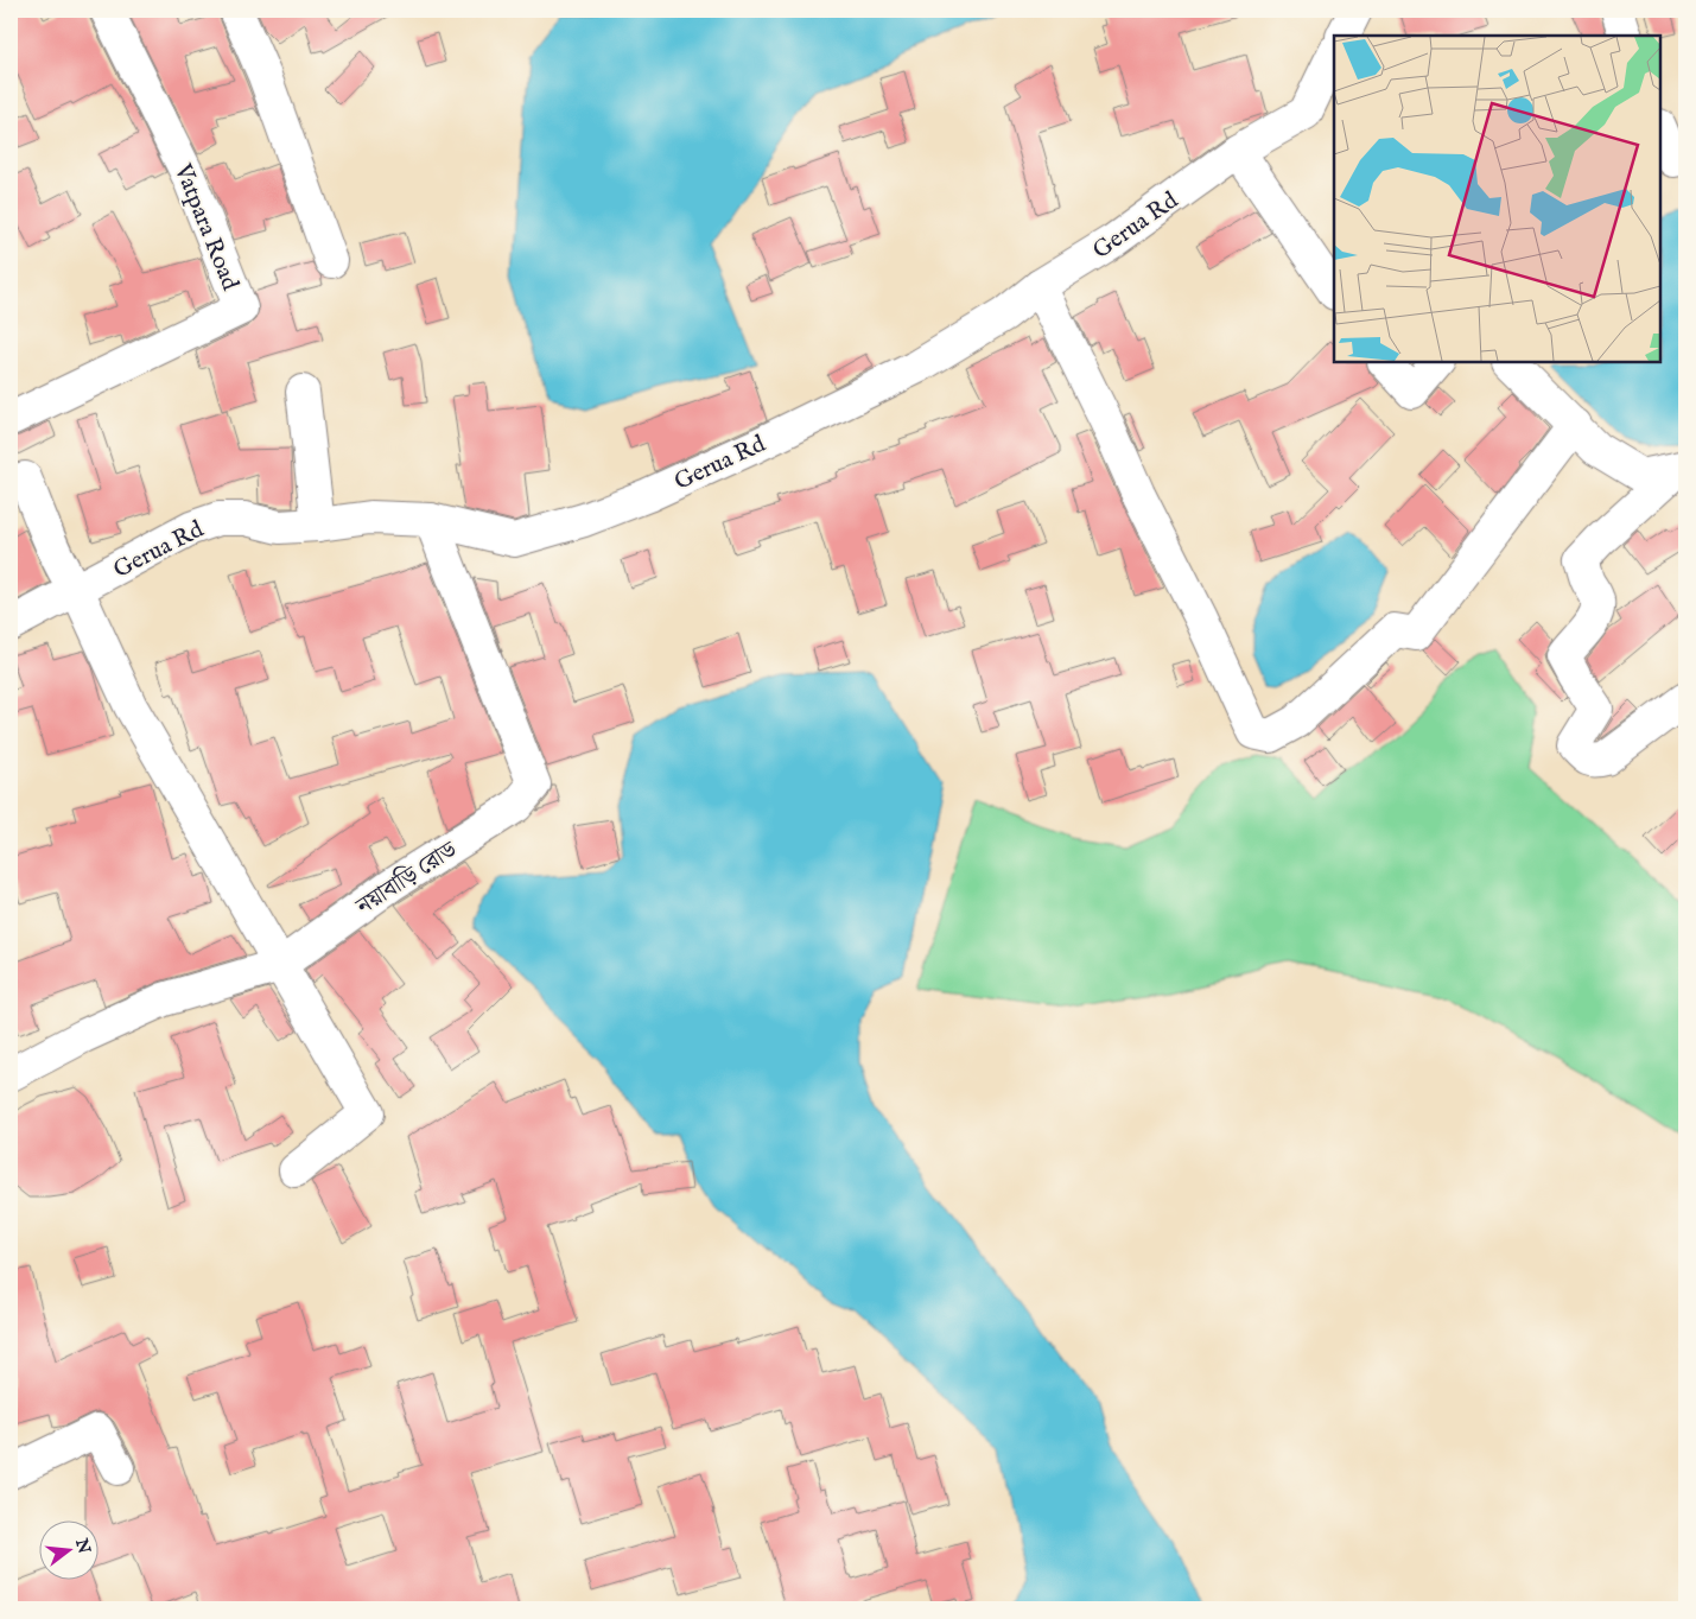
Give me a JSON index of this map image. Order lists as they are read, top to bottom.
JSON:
{
  "streets": {
    "street": ["Gerua Rd", "Vatpara Road", "নয়াবাড়ি রোড"]
  },
  "crossings": [
    ["Gerua Rd", "নয়াবাড়ি রোড"]
  ],
  "north": "right"
}
